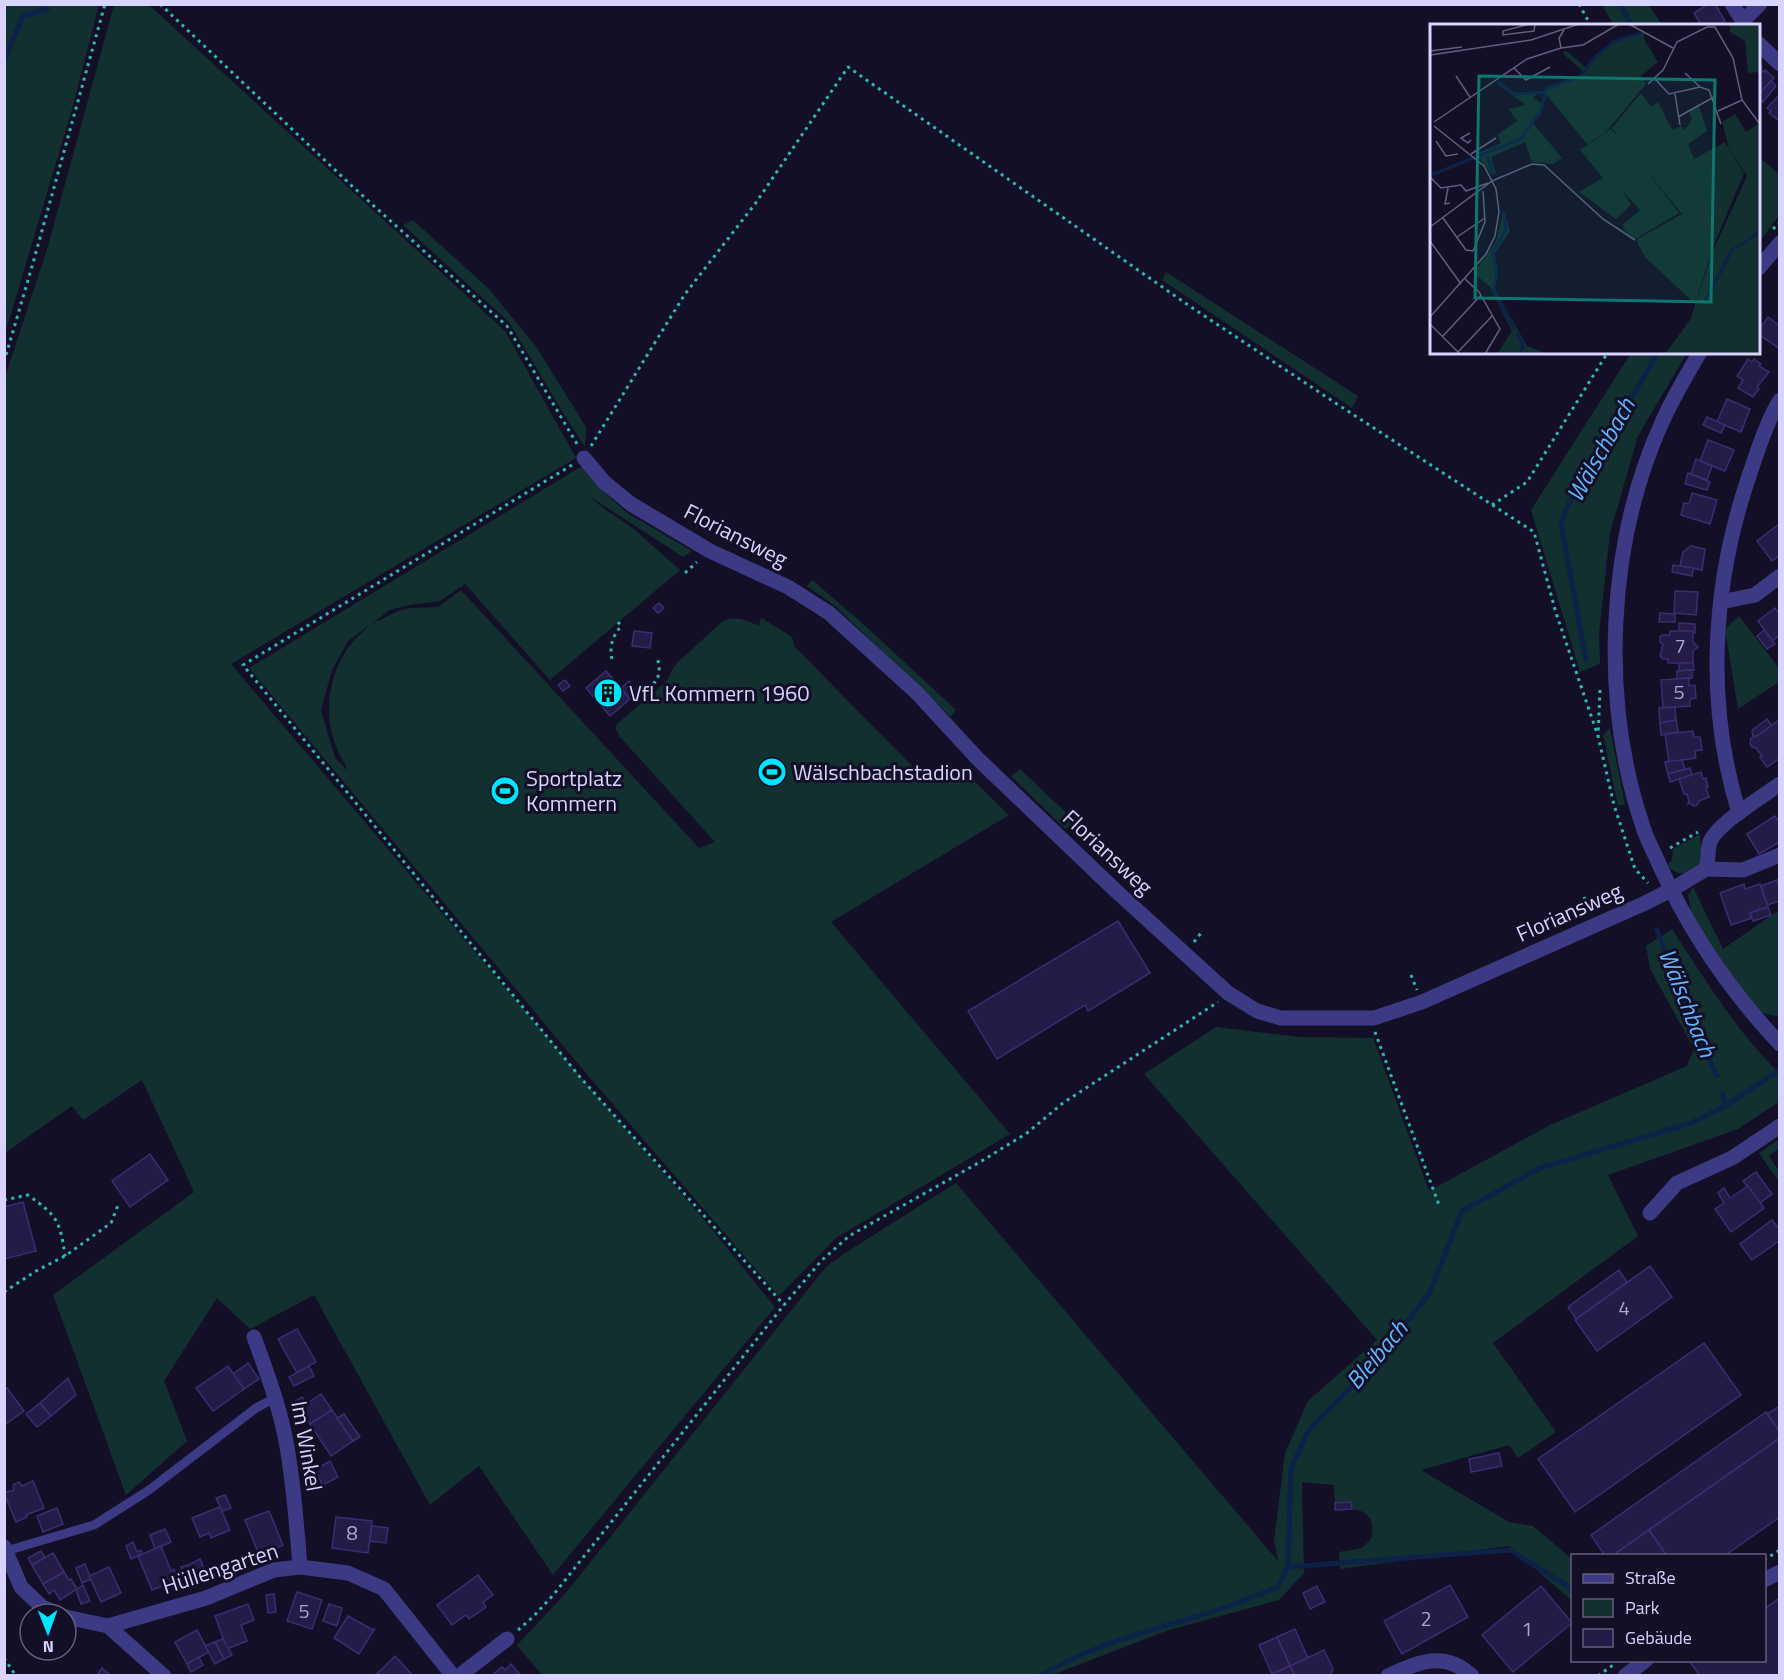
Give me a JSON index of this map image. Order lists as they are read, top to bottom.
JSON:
{
  "streets": {
    "street": ["Floriansweg", "Im Winkel", "Hüllengarten"]
  },
  "crossings": [
    ["Im Winkel", "Hüllengarten"]
  ],
  "water": ["Wälschbach", "Bleibach"],
  "places": {
    "building": ["VfL Kommern 1960"],
    "sports": ["Wälschbachstadion", "Sportplatz Kommern"]
  },
  "house_numbers": [
    "7",
    "5",
    "4",
    "8",
    "5",
    "2",
    "1"
  ],
  "legend": ["Straße", "Park", "Gebäude"],
  "north": "bottom"
}
